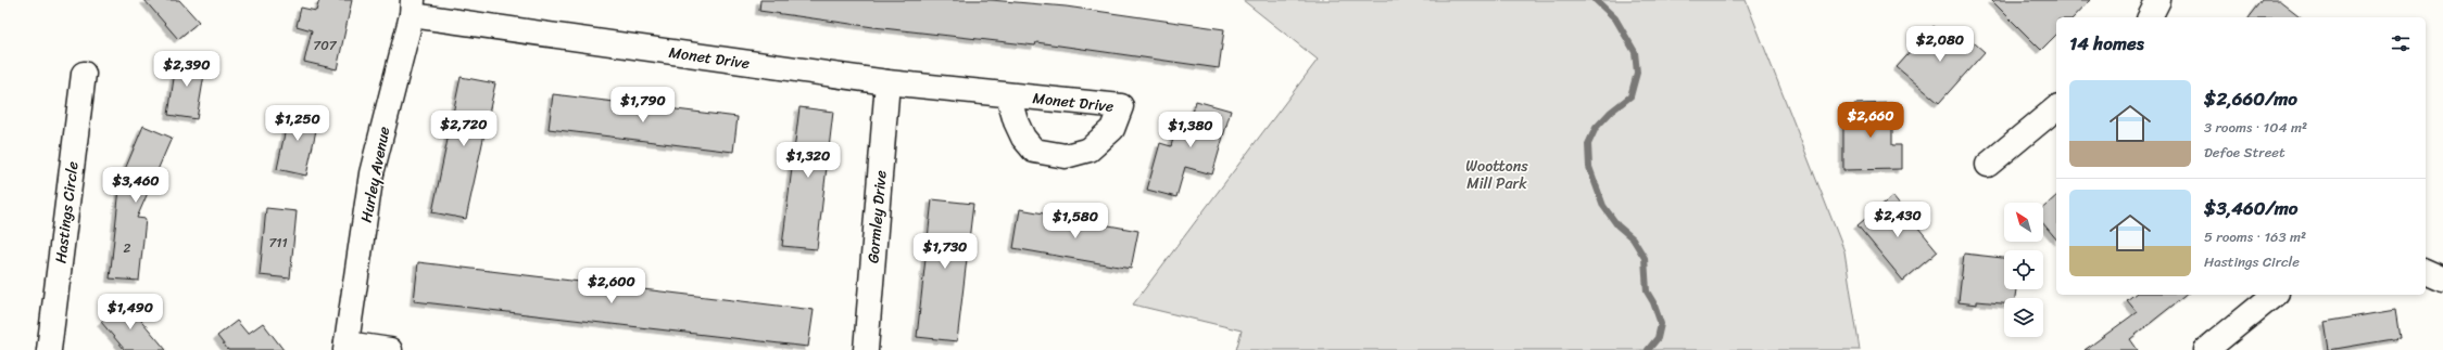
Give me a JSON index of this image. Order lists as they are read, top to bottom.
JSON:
{
  "streets": {
    "street": [
      "Monet Drive",
      "Hurley Avenue",
      "Hastings Circle",
      "Gormley Drive"
    ]
  },
  "crossings": [
    ["Monet Drive", "Hurley Avenue"],
    ["Monet Drive", "Gormley Drive"]
  ],
  "parks": ["Woottons Mill Park"],
  "house_numbers": ["707", "711", "2"],
  "north": "top left",
  "page": {
    "heading": "14 homes",
    "price": [
      "$2,080",
      "$2,390",
      "$1,790",
      "$2,660",
      "$1,250",
      "$2,720",
      "$1,380",
      "$1,320",
      "$3,460",
      "$2,430",
      "$1,580",
      "$1,730",
      "$2,600",
      "$1,490"
    ],
    "list": [
      {
        "name": "$2,660/mo",
        "note": "3 rooms · 104 m² · Defoe Street"
      },
      {
        "name": "$3,460/mo",
        "note": "5 rooms · 163 m² · Hastings Circle"
      }
    ]
  }
}
